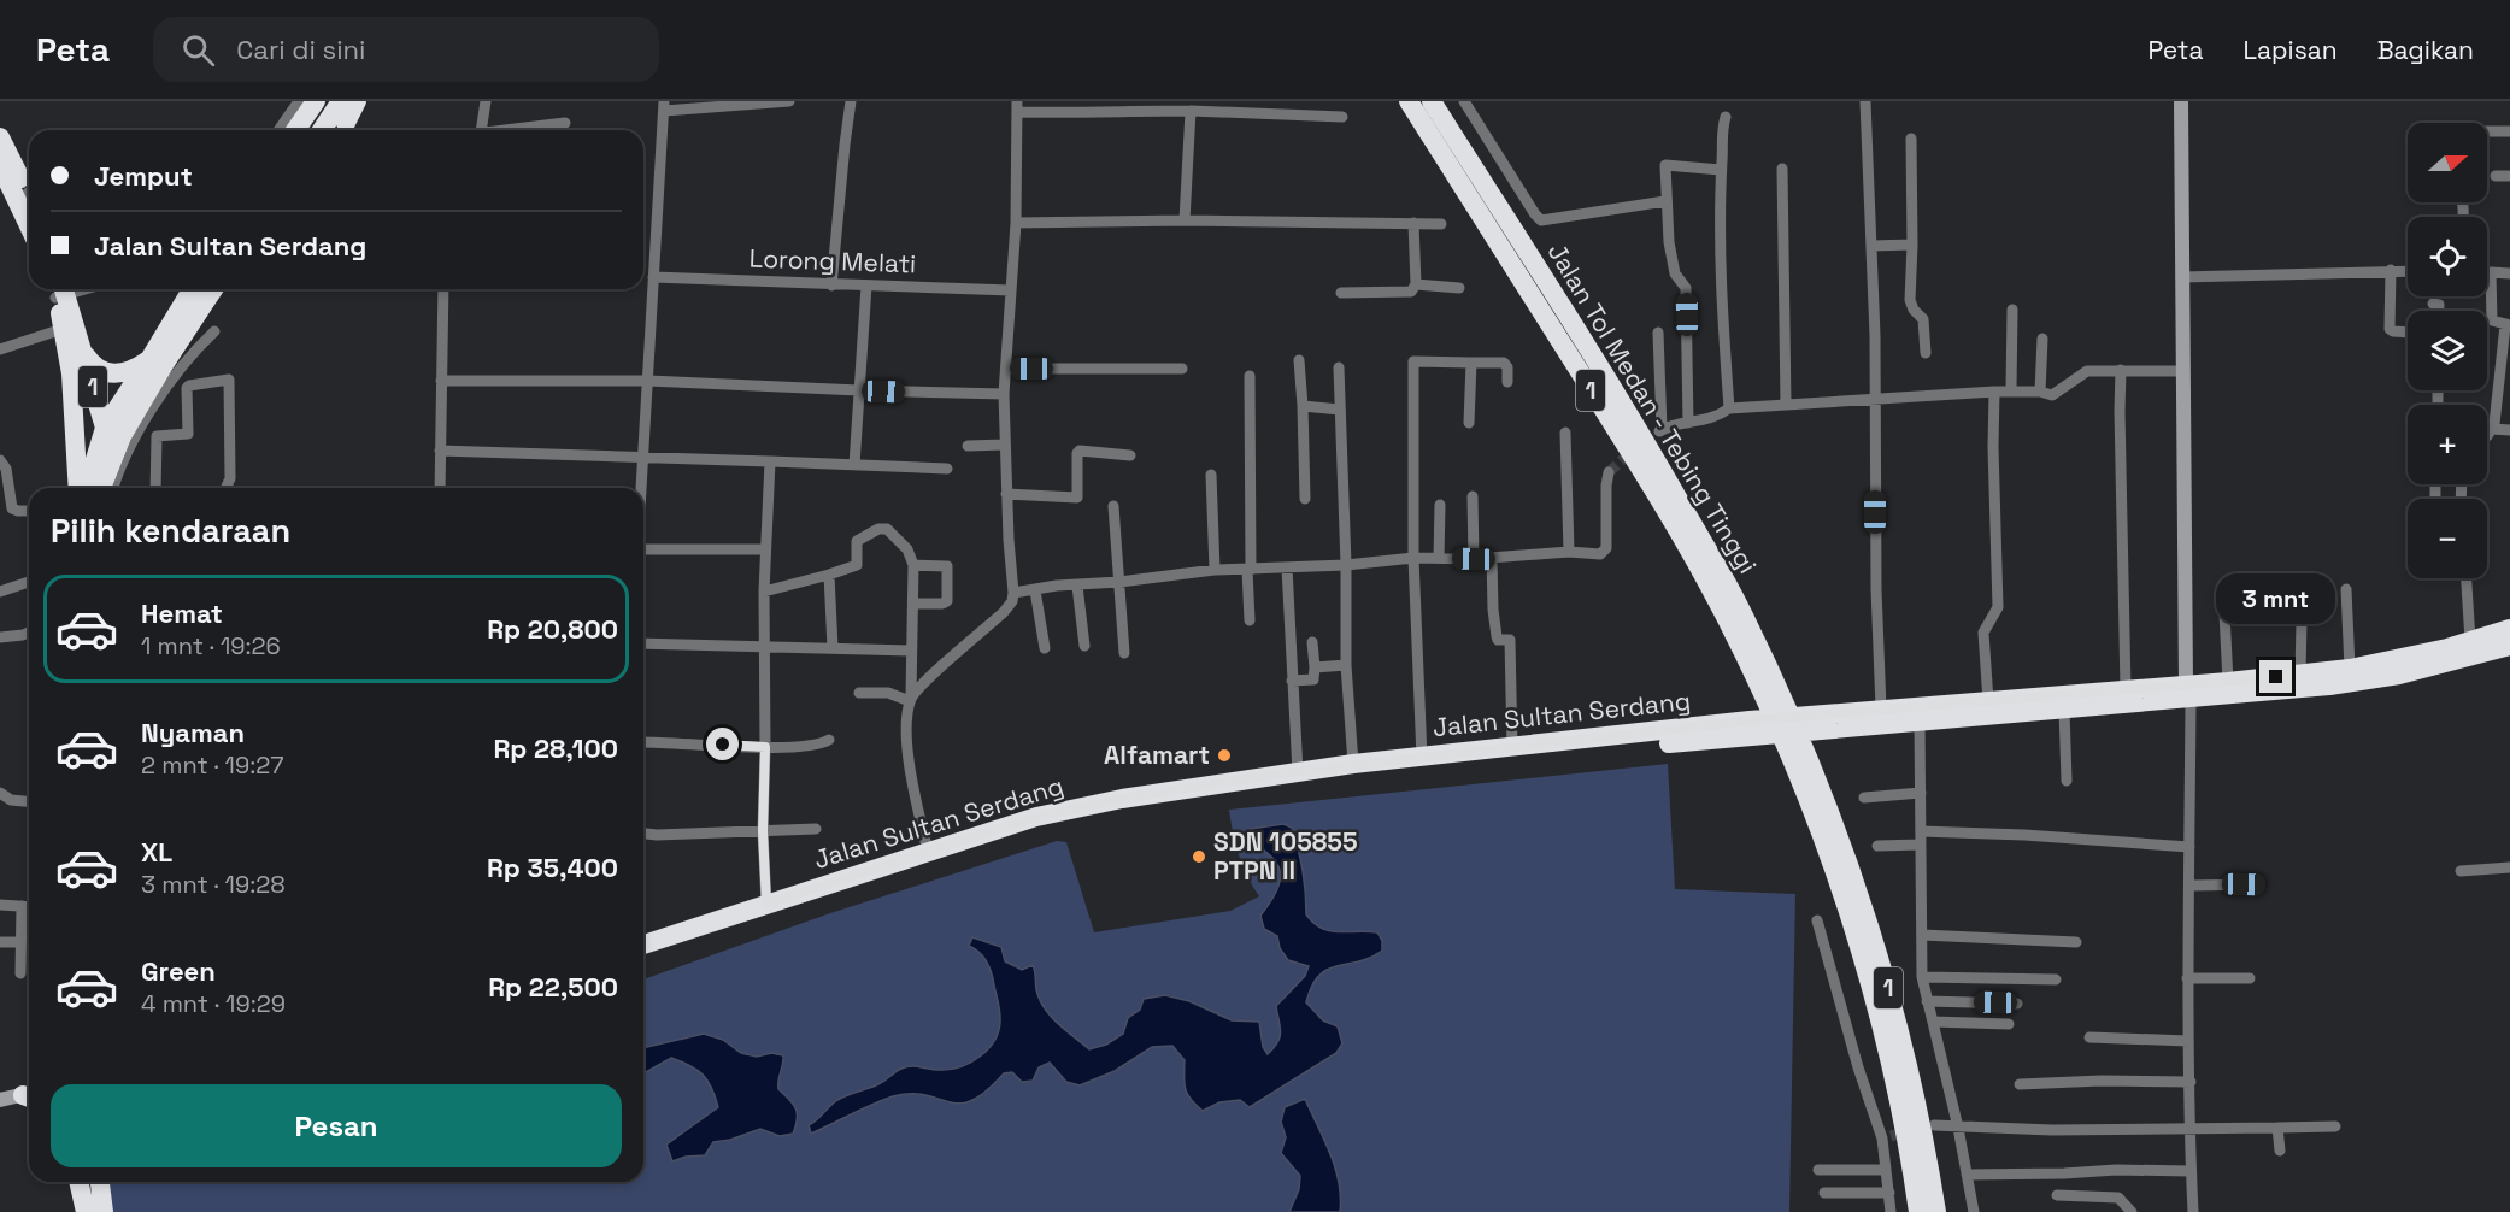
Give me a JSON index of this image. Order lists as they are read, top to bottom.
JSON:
{
  "streets": {
    "highway": ["1", "Jalan Tol Medan - Tebing Tinggi", "Jalan Sultan Serdang"],
    "street": ["Lorong Melati"]
  },
  "places": ["Alfamart", "SDN 105855 PTPN II"],
  "north": "right",
  "page": {
    "header": "Peta",
    "search": "Cari di sini",
    "nav": ["Peta", "Lapisan", "Bagikan"],
    "map_buttons": ["+", "−"],
    "banner": ["Jemput", "Jalan Sultan Serdang"],
    "heading": "Pilih kendaraan",
    "bubble": "3 mnt",
    "list": [
      {
        "name": "Hemat",
        "note": "1 mnt · 19:26",
        "value": "Rp 20,800"
      },
      {
        "name": "Nyaman",
        "note": "2 mnt · 19:27",
        "value": "Rp 28,100"
      },
      {
        "name": "XL",
        "note": "3 mnt · 19:28",
        "value": "Rp 35,400"
      },
      {
        "name": "Green",
        "note": "4 mnt · 19:29",
        "value": "Rp 22,500"
      }
    ],
    "buttons": "Pesan"
  }
}
